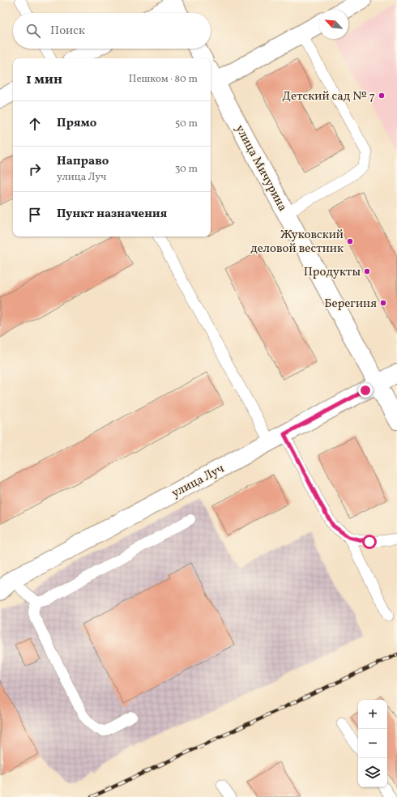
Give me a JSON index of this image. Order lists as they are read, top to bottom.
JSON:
{
  "streets": {
    "street": ["улица Мичурина", "улица Луч"]
  },
  "crossings": [
    ["улица Мичурина", "улица Луч"]
  ],
  "places": [
    "Детский сад № 7",
    "Жуковский деловой вестник",
    "Продукты",
    "Берегиня"
  ],
  "north": "top left",
  "page": {
    "search": "Поиск",
    "heading": ["1 мин", "Пешком · 80 m"],
    "list": [
      ["Прямо", "50 m"],
      ["Направо", "улица Луч", "30 m"],
      "Пункт назначения"
    ],
    "map_buttons": ["+", "−"]
  }
}
